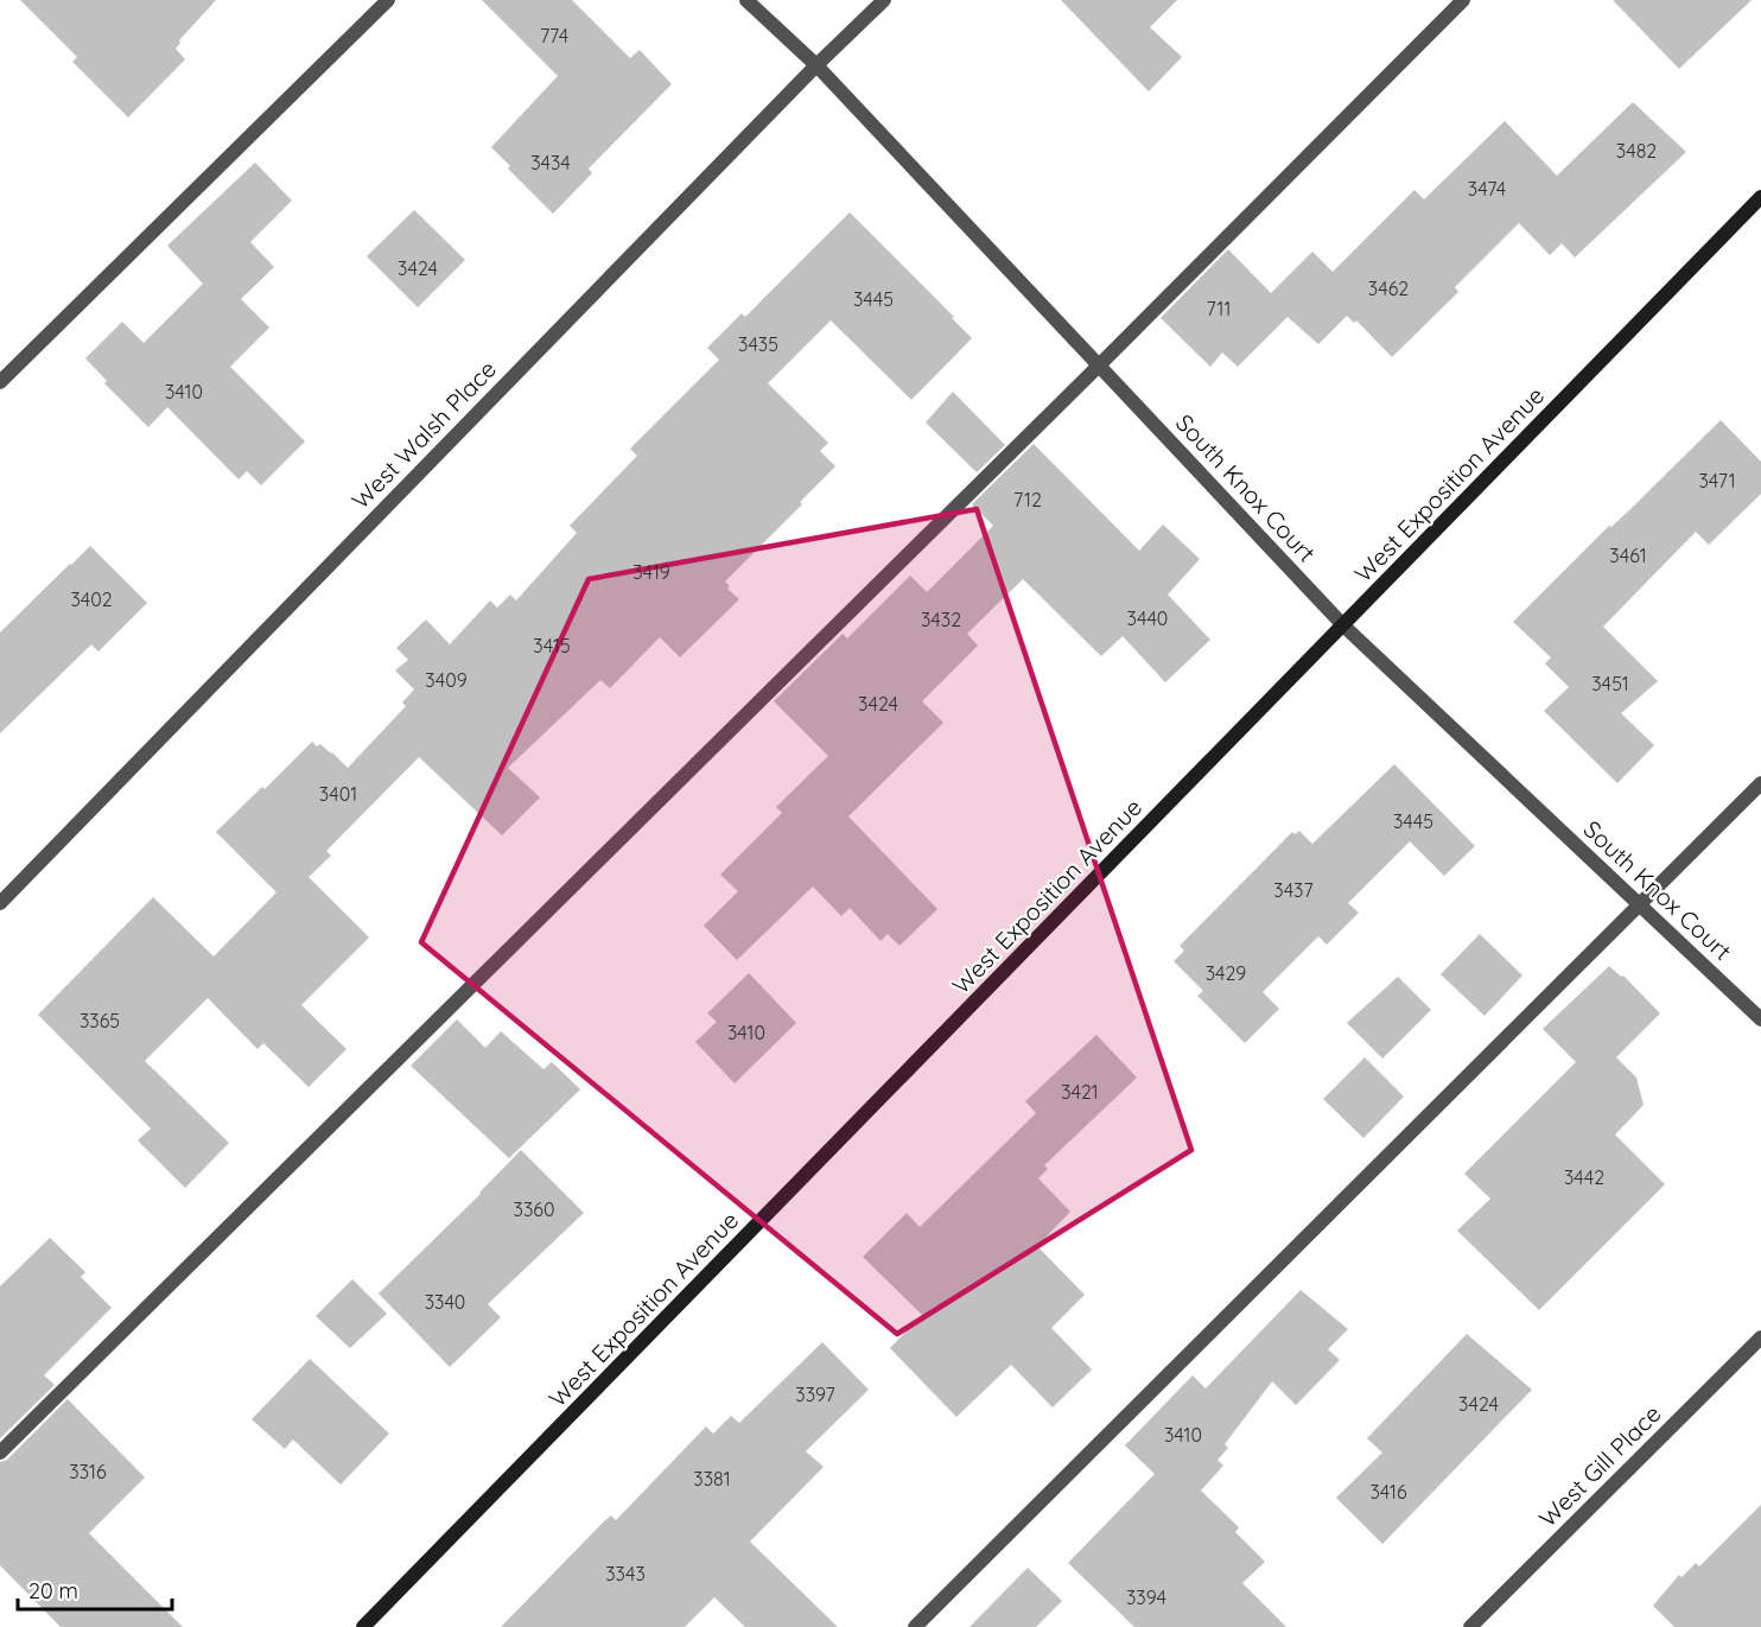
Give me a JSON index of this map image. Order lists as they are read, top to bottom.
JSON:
{
  "streets": {
    "street": [
      "West Walsh Place",
      "West Exposition Avenue",
      "South Knox Court",
      "West Gill Place"
    ]
  },
  "crossings": [
    ["West Walsh Place", "South Knox Court"],
    ["West Exposition Avenue", "South Knox Court"]
  ],
  "house_numbers": [
    "774",
    "3482",
    "3434",
    "3474",
    "3424",
    "3462",
    "3445",
    "711",
    "3435",
    "3410",
    "3471",
    "712",
    "3461",
    "3419",
    "3402",
    "3440",
    "3432",
    "3415",
    "3409",
    "3451",
    "3424",
    "3401",
    "3445",
    "3437",
    "3429",
    "3365",
    "3410",
    "3421",
    "3442",
    "3360",
    "3340",
    "3397",
    "3424",
    "3410",
    "3316",
    "3381",
    "3416",
    "3343",
    "3394"
  ],
  "scale_bar": "20 m"
}
